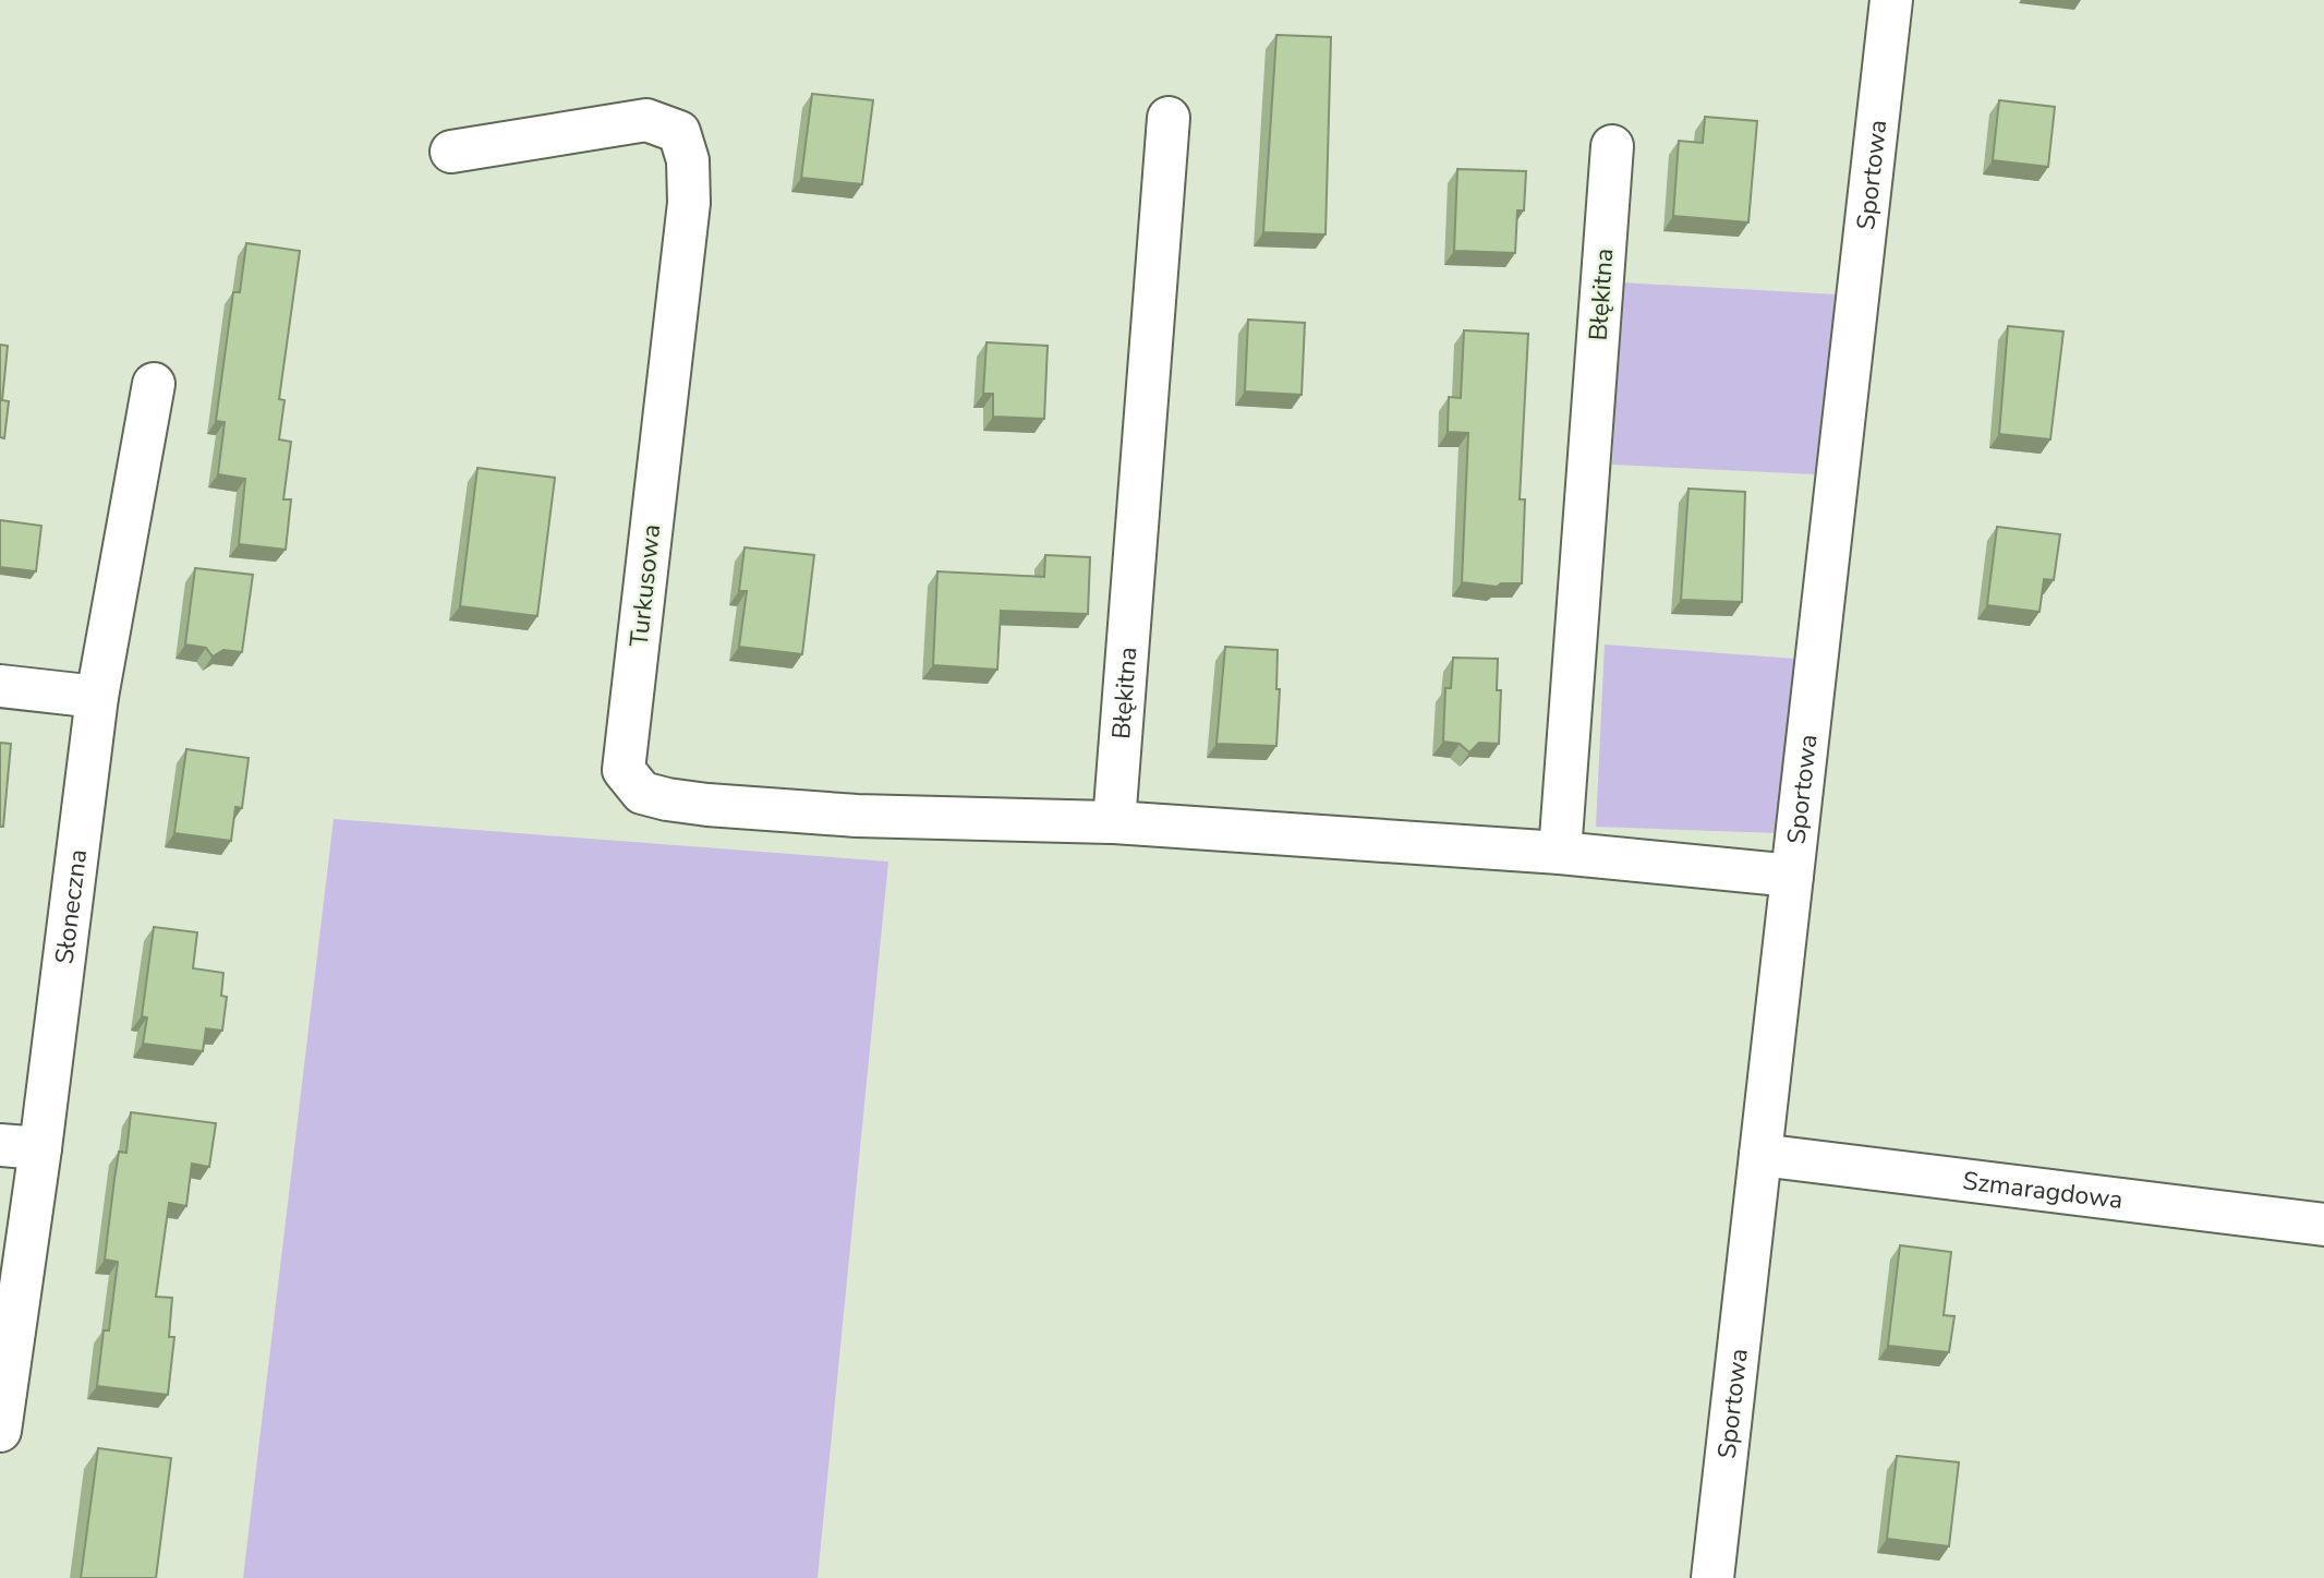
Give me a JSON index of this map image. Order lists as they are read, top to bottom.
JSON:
{
  "streets": {
    "street": [
      "Sportowa",
      "Błękitna",
      "Turkusowa",
      "Słoneczna",
      "Szmaragdowa"
    ]
  },
  "crossings": [
    ["Sportowa", "Szmaragdowa"],
    ["Błękitna", "Turkusowa"]
  ]
}
